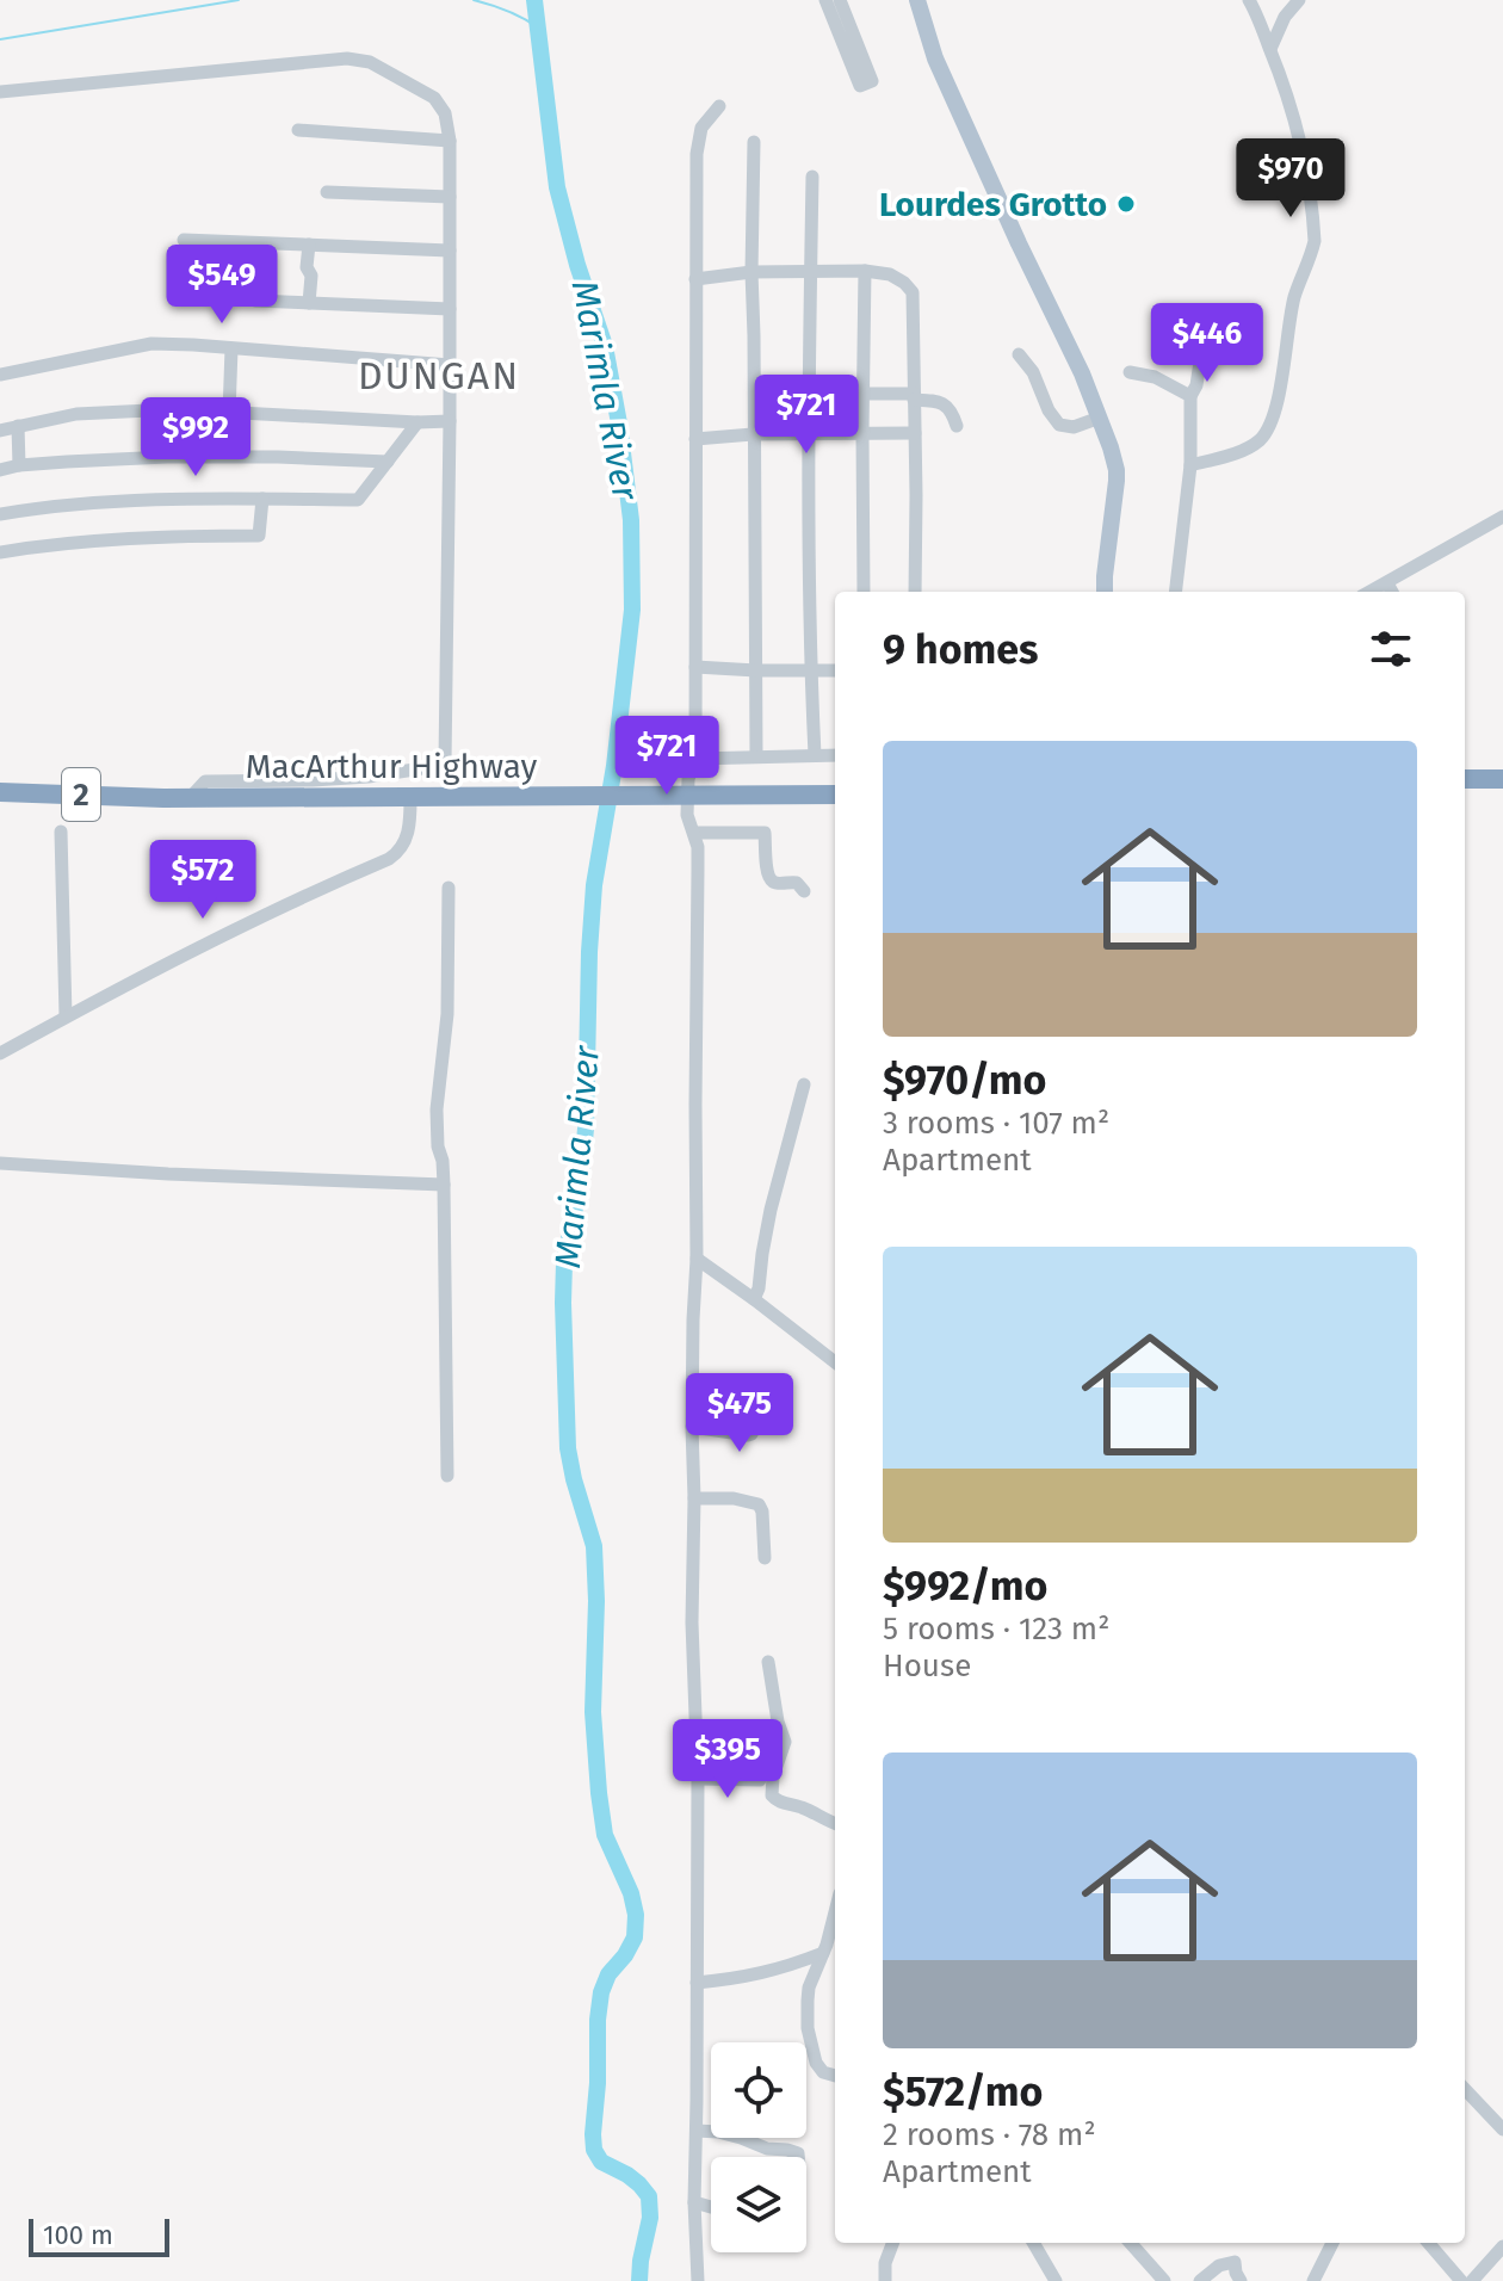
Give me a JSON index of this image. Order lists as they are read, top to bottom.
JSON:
{
  "streets": {
    "highway": ["MacArthur Highway", "2"]
  },
  "districts": ["DUNGAN"],
  "water": ["Marimla River"],
  "places": ["Lourdes Grotto"],
  "scale_bar": "100 m",
  "page": {
    "price": [
      "$970",
      "$549",
      "$446",
      "$721",
      "$992",
      "$721",
      "$572",
      "$475",
      "$395"
    ],
    "heading": "9 homes",
    "list": [
      {
        "name": "$970/mo",
        "note": "3 rooms · 107 m² · Apartment"
      },
      {
        "name": "$992/mo",
        "note": "5 rooms · 123 m² · House"
      },
      {
        "name": "$572/mo",
        "note": "2 rooms · 78 m² · Apartment"
      }
    ],
    "scale": "100 m"
  }
}
